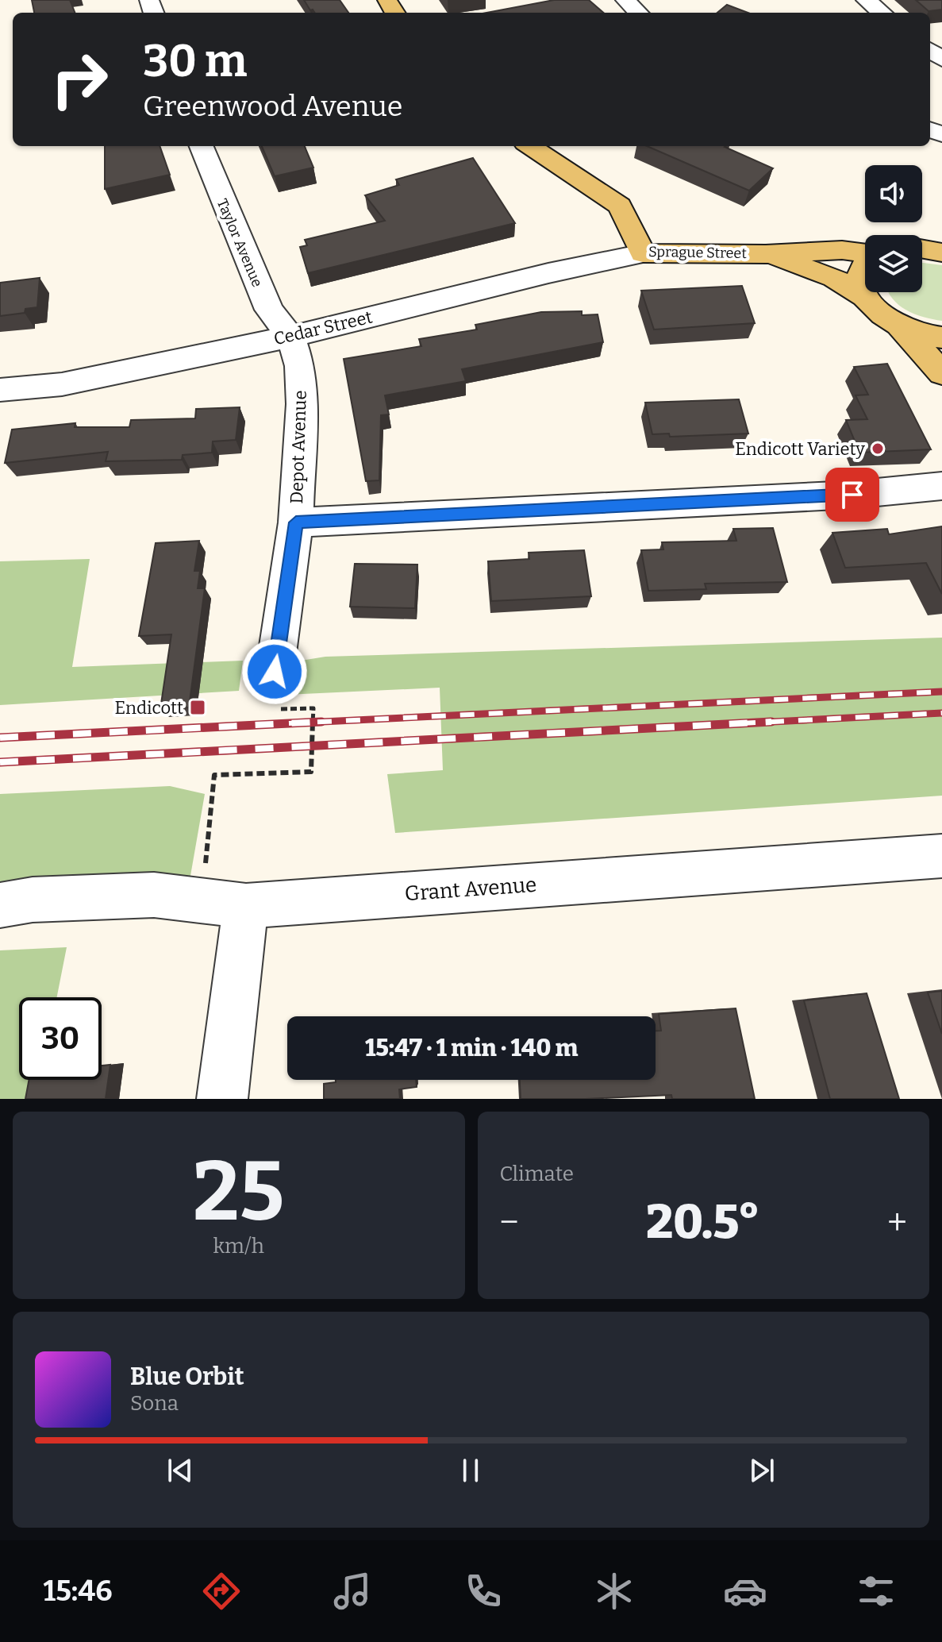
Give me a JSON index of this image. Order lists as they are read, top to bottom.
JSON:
{
  "streets": {
    "main road": ["Sprague Street"],
    "street": [
      "Taylor Avenue",
      "Cedar Street",
      "Depot Avenue",
      "Grant Avenue"
    ]
  },
  "crossings": [
    ["Taylor Avenue", "Cedar Street"],
    ["Taylor Avenue", "Depot Avenue"],
    ["Sprague Street", "Cedar Street"],
    ["Cedar Street", "Depot Avenue"]
  ],
  "places": {
    "other": ["Endicott Variety"],
    "transit": ["Endicott"]
  },
  "page": {
    "turn": ["30 m", "Greenwood Avenue"],
    "limit": "30",
    "trip": "15:47 · 1 min · 140 m",
    "tile": [
      ["25", "km/h"],
      "Climate"
    ],
    "heat": ["−", "20.5°", "+"],
    "song": ["Blue Orbit", "Sona"],
    "tabs": "15:46"
  }
}
